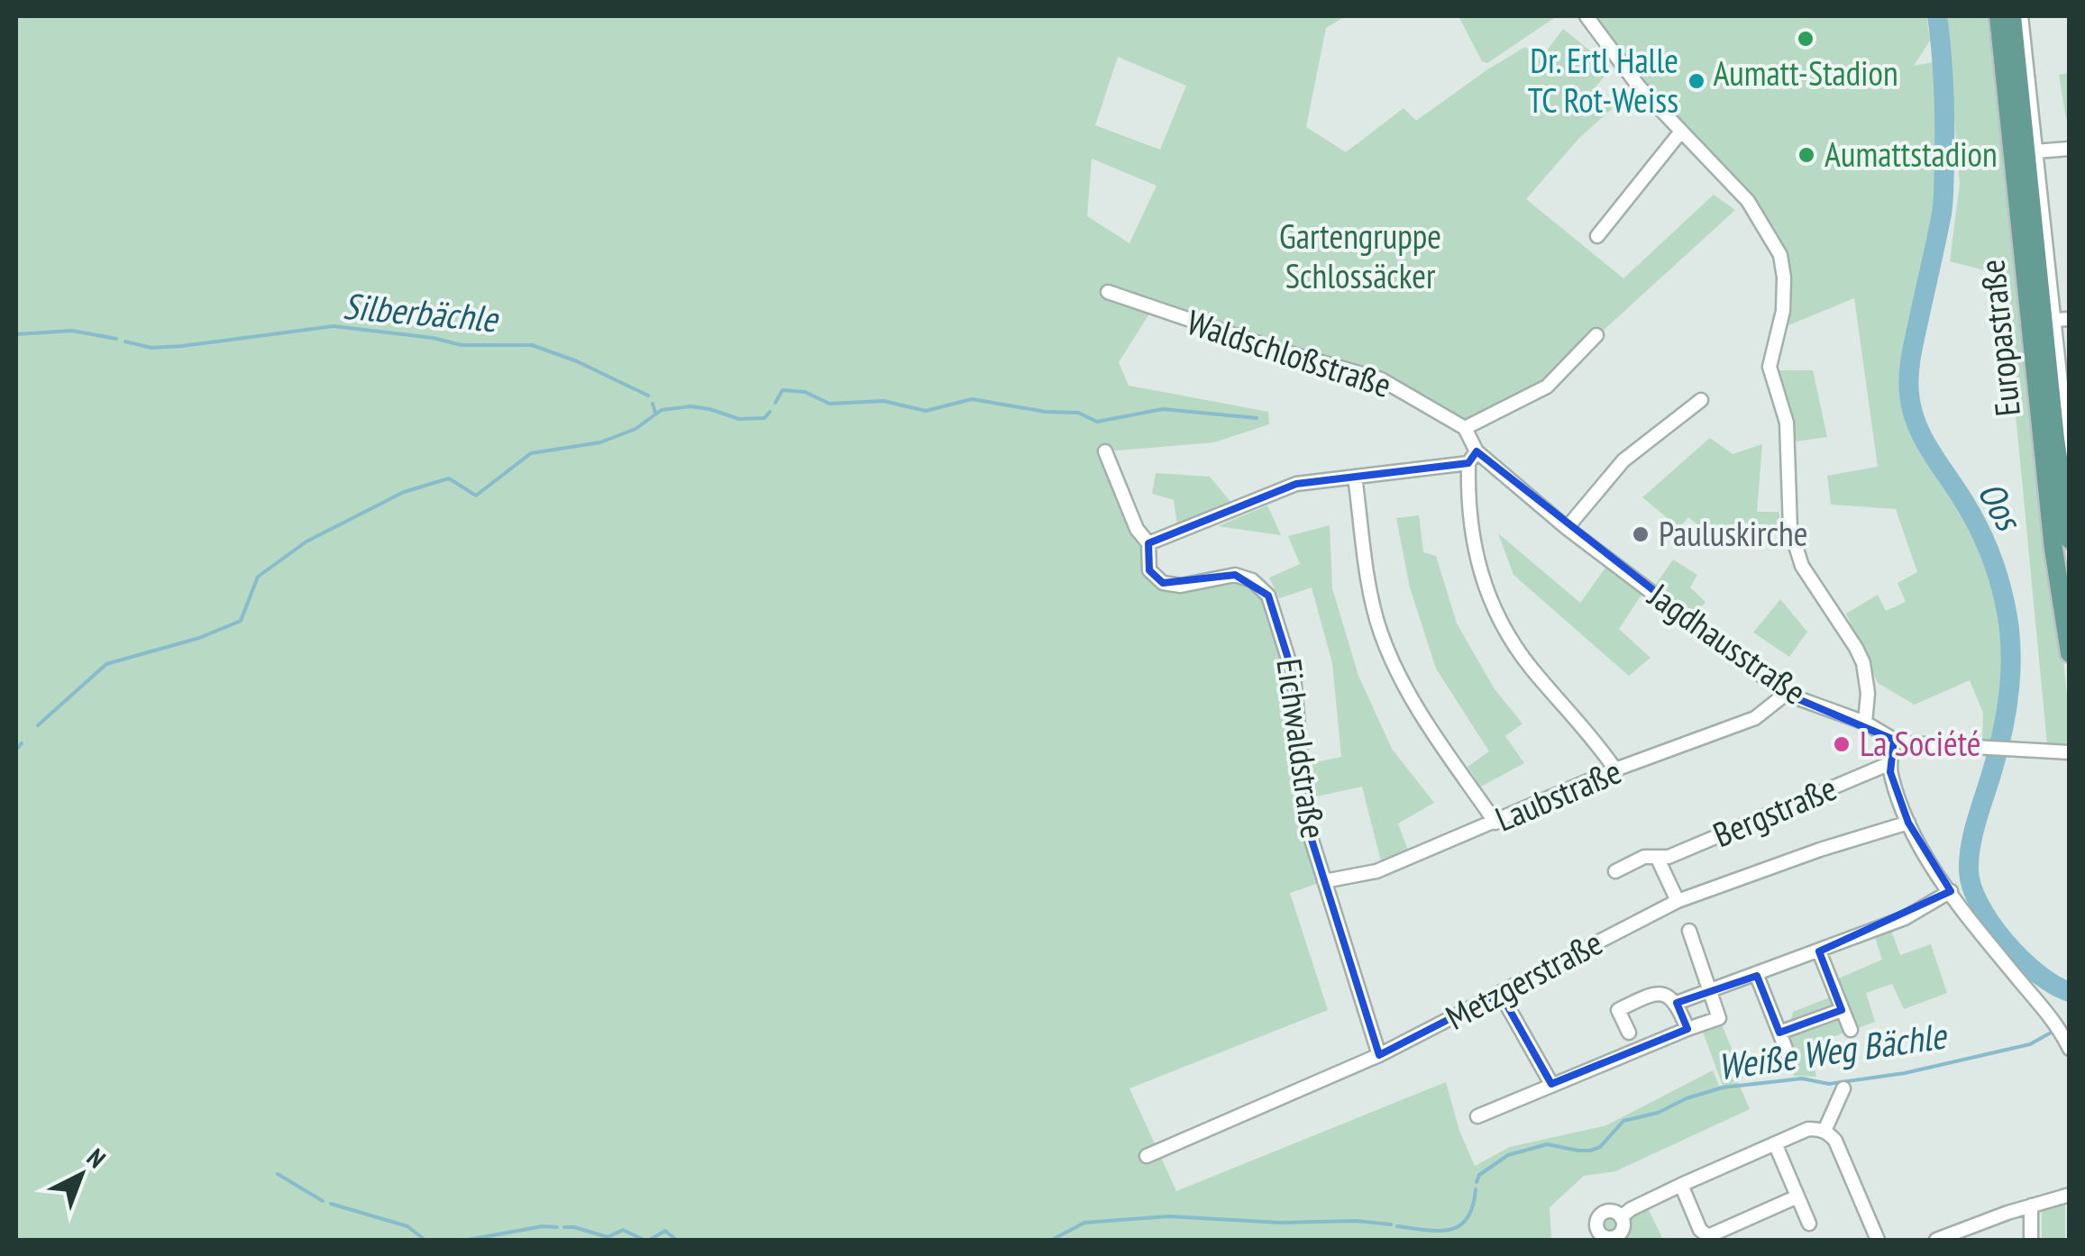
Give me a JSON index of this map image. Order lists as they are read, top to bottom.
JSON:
{
  "streets": {
    "main road": ["Europastraße"],
    "street": [
      "Waldschloßstraße",
      "Jagdhausstraße",
      "Eichwaldstraße",
      "Laubstraße",
      "Bergstraße",
      "Metzgerstraße"
    ]
  },
  "crossings": [
    ["Waldschloßstraße", "Jagdhausstraße"],
    ["Jagdhausstraße", "Laubstraße"],
    ["Eichwaldstraße", "Laubstraße"],
    ["Eichwaldstraße", "Metzgerstraße"]
  ],
  "water": ["Silberbächle", "Oos", "Weiße Weg Bächle"],
  "parks": ["Gartengruppe Schlossäcker"],
  "places": [
    "Aumatt-Stadion",
    "Dr. Ertl Halle TC Rot-Weiss",
    "Aumattstadion",
    "Pauluskirche",
    "La Société"
  ],
  "north": "top right"
}
